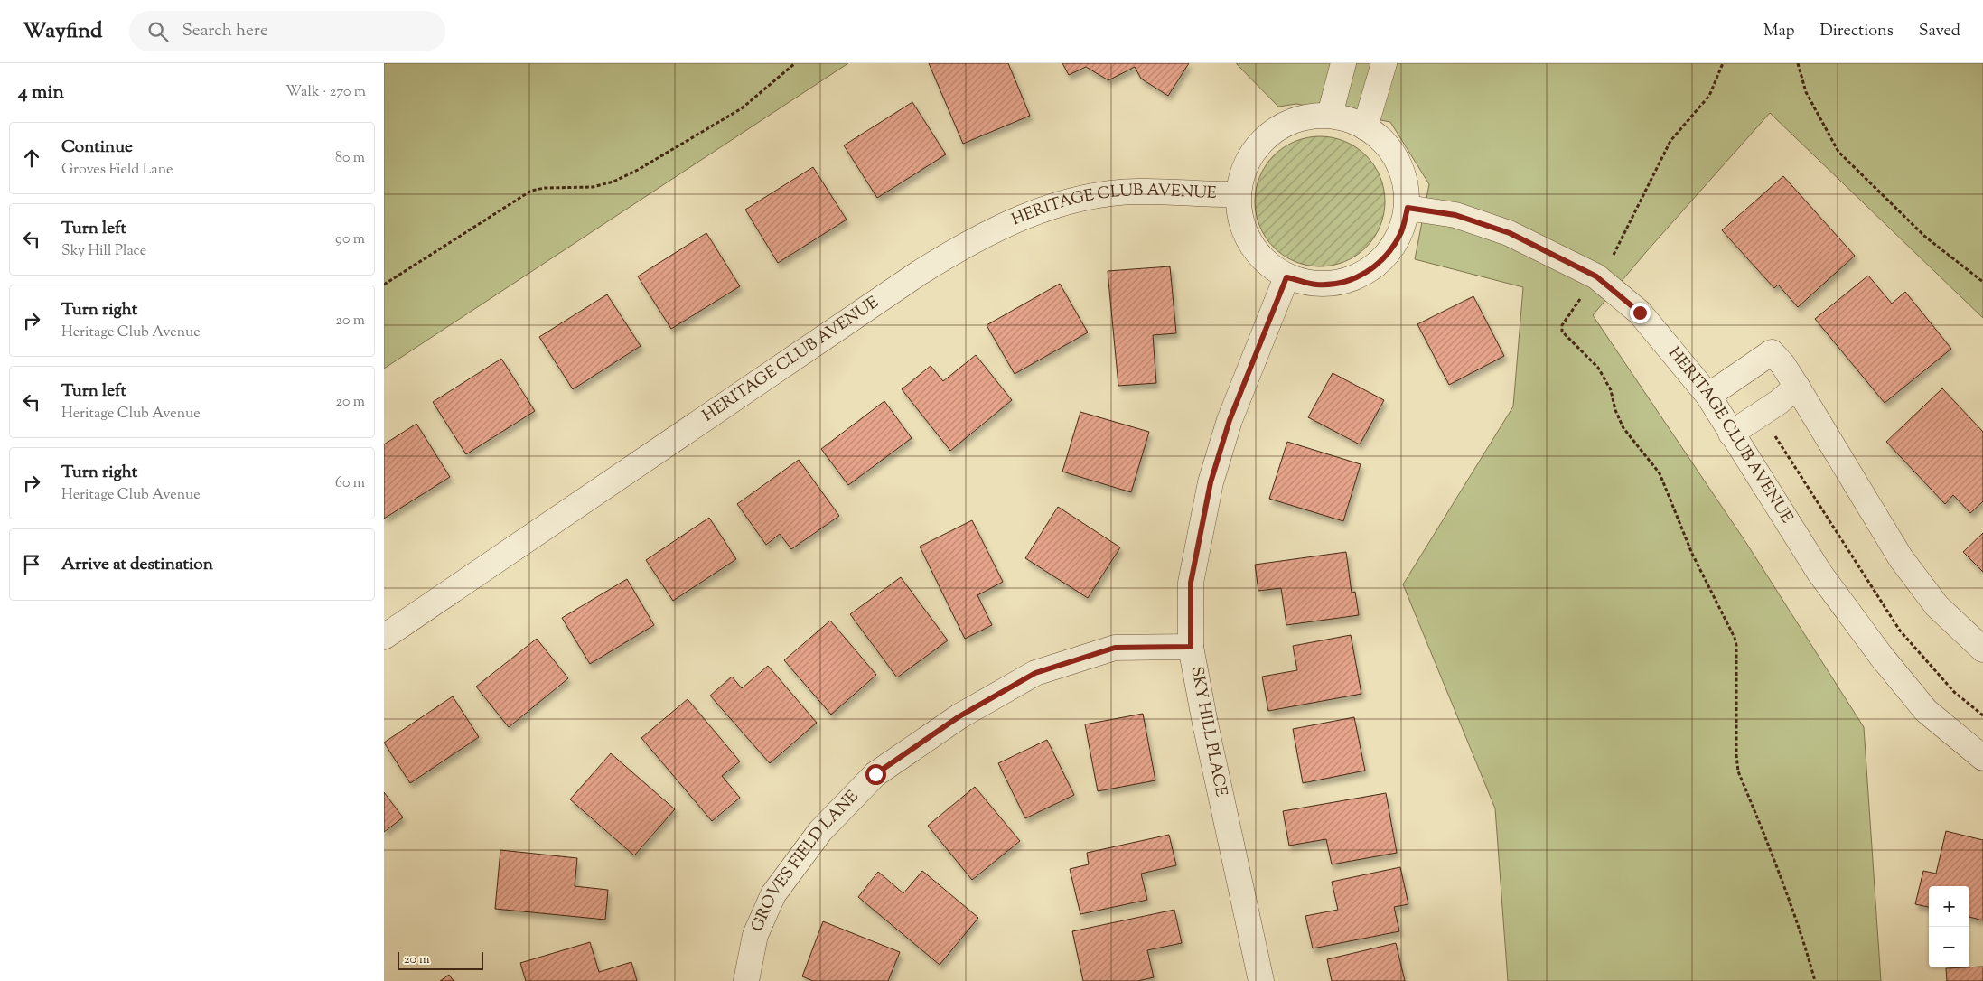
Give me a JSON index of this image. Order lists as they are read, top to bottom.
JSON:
{
  "streets": {
    "street": ["HERITAGE CLUB AVENUE", "SKY HILL PLACE", "GROVES FIELD LANE"]
  },
  "crossings": [
    ["HERITAGE CLUB AVENUE", "SKY HILL PLACE"],
    ["SKY HILL PLACE", "GROVES FIELD LANE"]
  ],
  "scale_bar": "20 m",
  "page": {
    "header": "Wayfind",
    "search": "Search here",
    "nav": ["Map", "Directions", "Saved"],
    "heading": ["4 min", "Walk · 270 m"],
    "list": [
      ["Continue", "Groves Field Lane", "80 m"],
      ["Turn left", "Sky Hill Place", "90 m"],
      ["Turn right", "Heritage Club Avenue", "20 m"],
      ["Turn left", "Heritage Club Avenue", "20 m"],
      ["Turn right", "Heritage Club Avenue", "60 m"],
      "Arrive at destination"
    ],
    "map_buttons": ["+", "−"],
    "scale": "20 m"
  }
}
